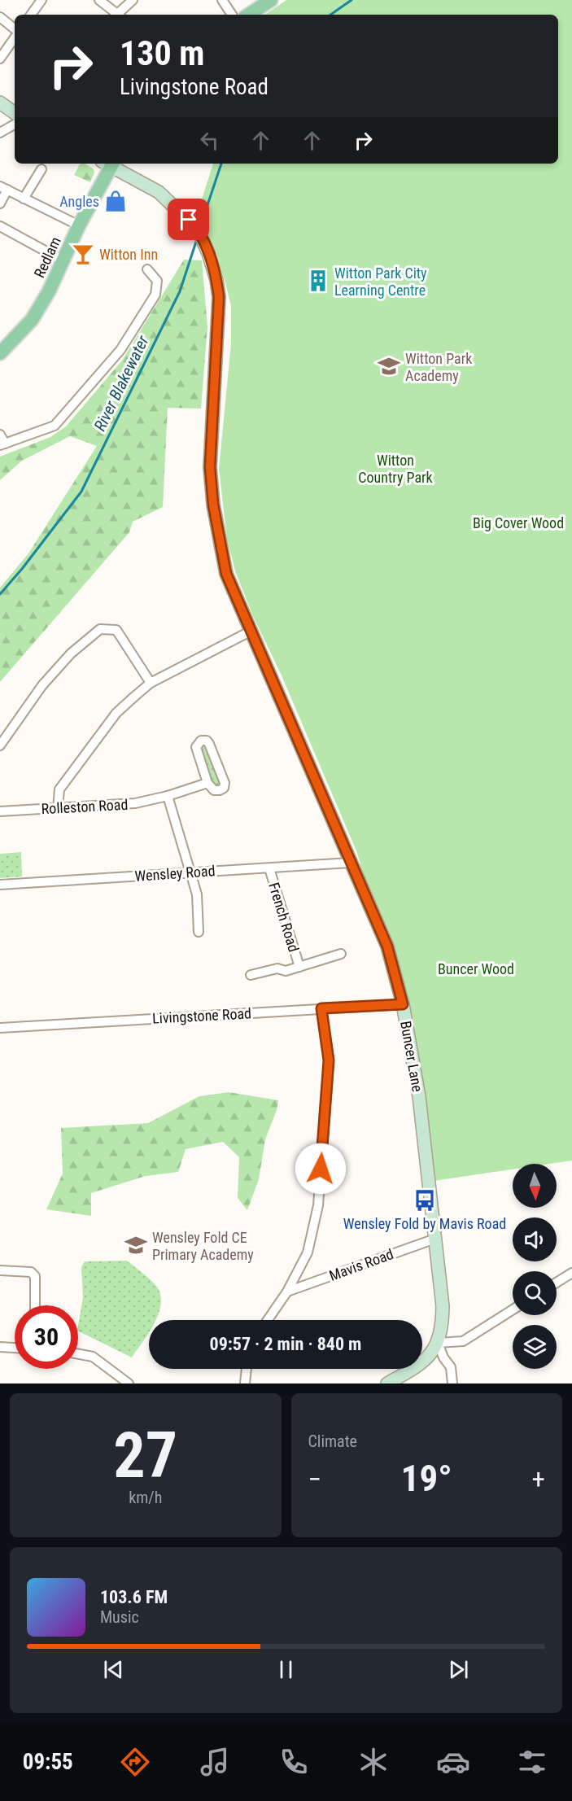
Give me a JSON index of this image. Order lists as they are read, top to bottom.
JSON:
{
  "streets": {
    "main road": ["Redlam", "Buncer Lane"],
    "street": [
      "Rolleston Road",
      "Wensley Road",
      "French Road",
      "Livingstone Road",
      "Mavis Road"
    ]
  },
  "crossings": [
    ["Wensley Road", "French Road"],
    ["Wensley Road", "Buncer Lane"],
    ["Livingstone Road", "Buncer Lane"],
    ["Buncer Lane", "Mavis Road"]
  ],
  "water": ["River Blakewater"],
  "parks": ["Witton Country Park", "Big Cover Wood", "Buncer Wood"],
  "places": {
    "shop": ["Angles"],
    "bar": ["Witton Inn"],
    "building": ["Witton Park City Learning Centre"],
    "school or university": ["Witton Park Academy", "Wensley Fold CE Primary Academy"],
    "bus stop": ["Wensley Fold by Mavis Road"]
  },
  "north": "bottom",
  "page": {
    "turn": ["130 m", "Livingstone Road"],
    "limit": "30",
    "trip": "09:57 · 2 min · 840 m",
    "tile": [
      ["27", "km/h"],
      "Climate"
    ],
    "heat": ["−", "19°", "+"],
    "song": ["103.6 FM", "Music"],
    "tabs": "09:55"
  }
}
